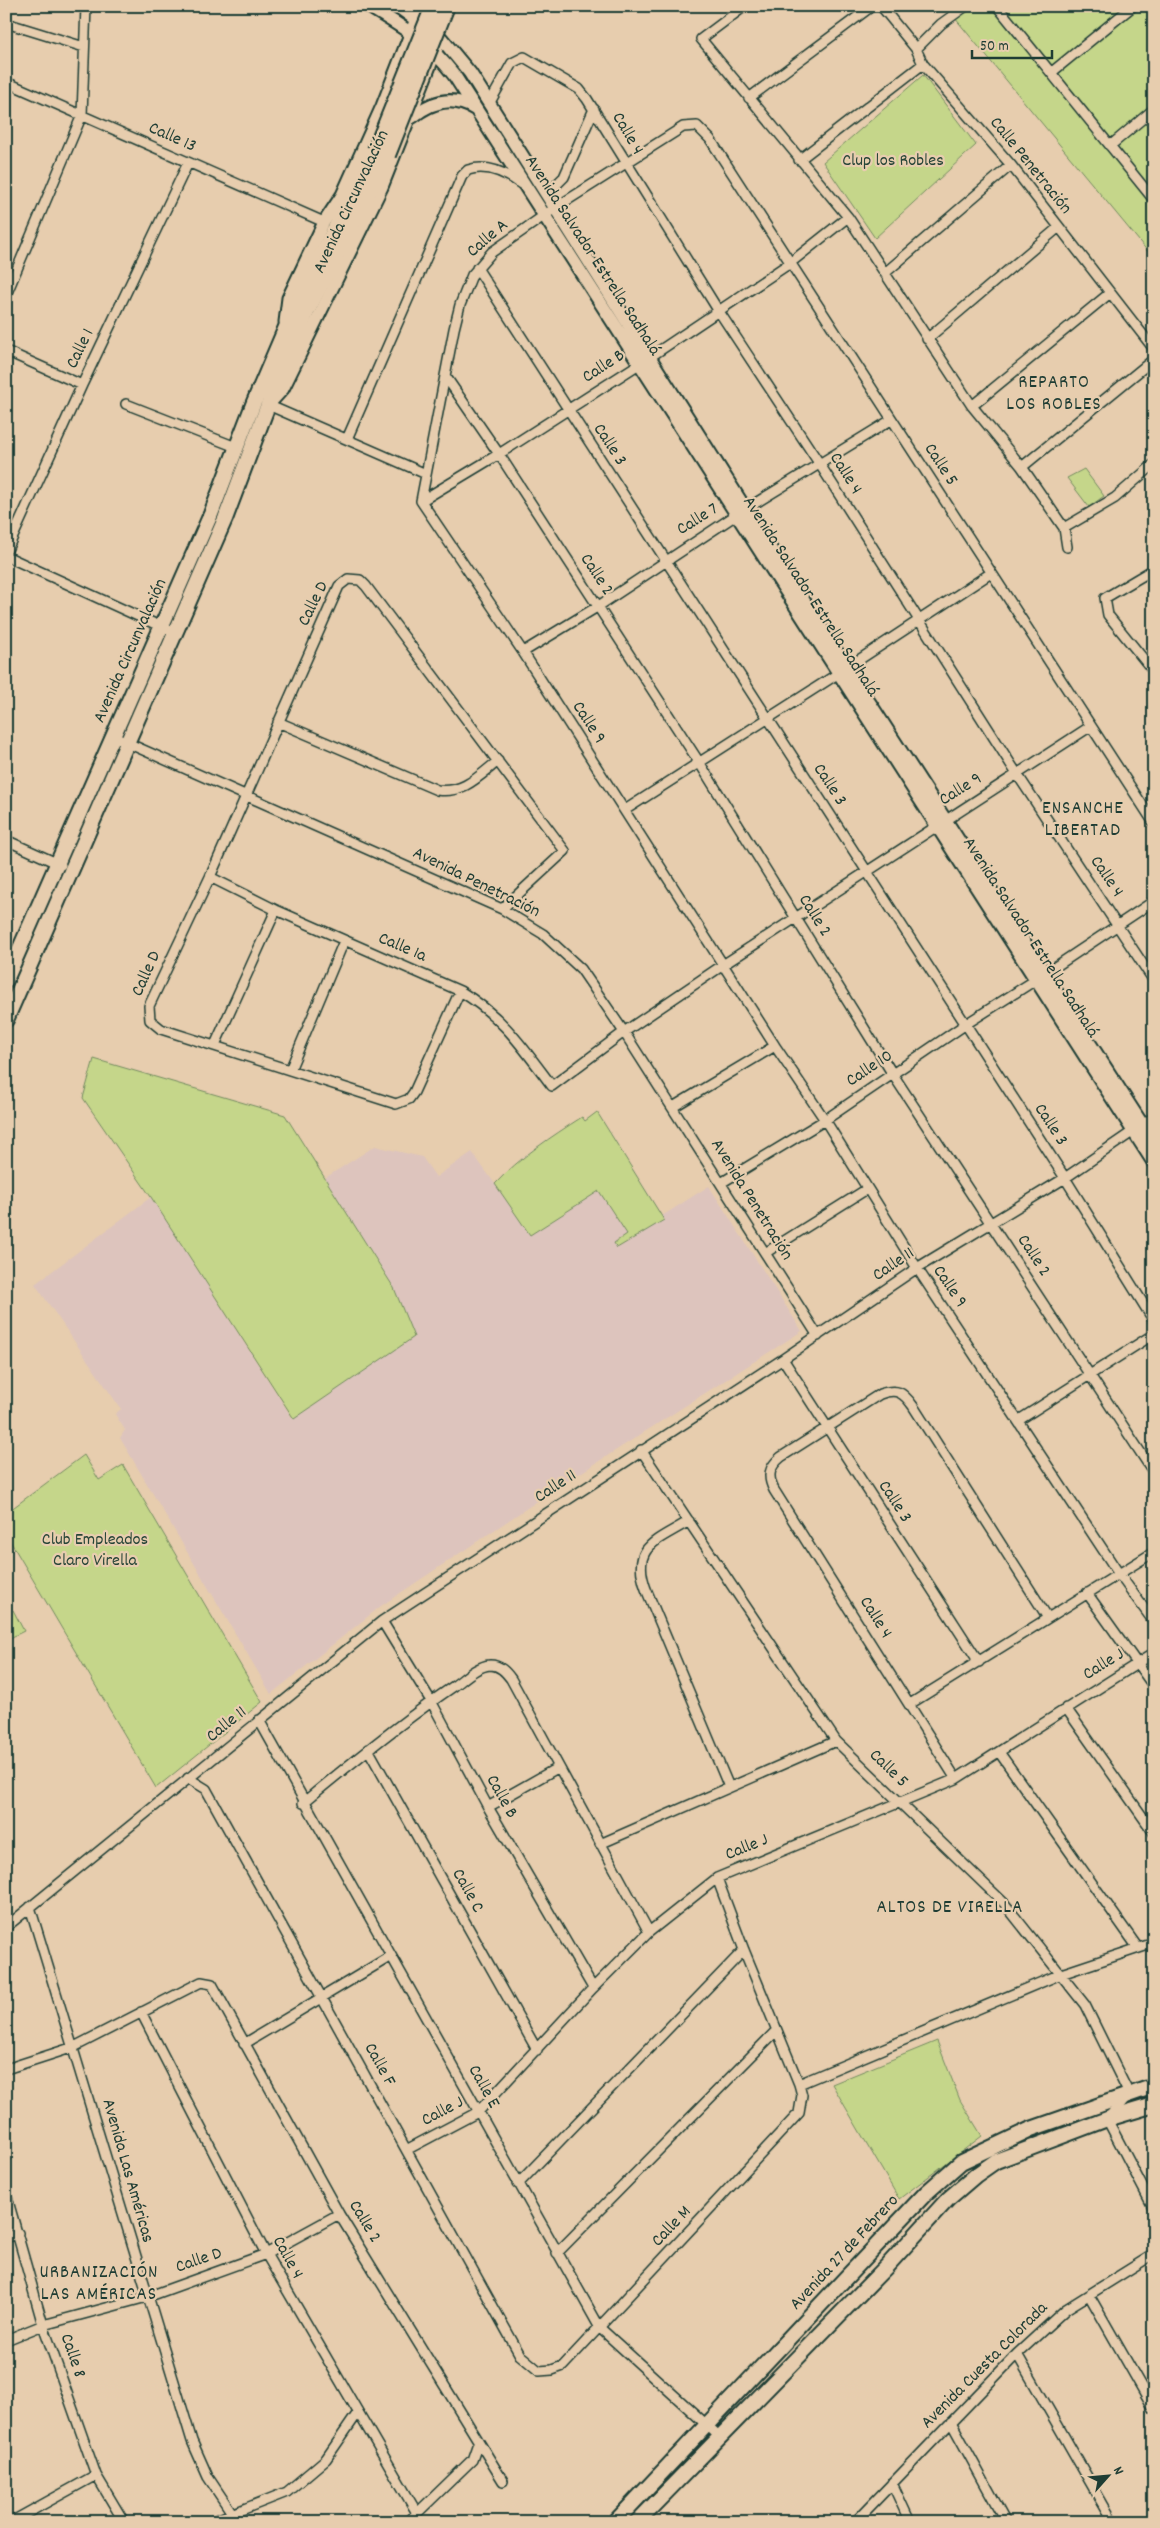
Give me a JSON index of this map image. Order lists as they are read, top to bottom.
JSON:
{
  "streets": {
    "main road": ["Avenida Circunvalación", "Avenida Salvador Estrella Sadhalá", "Avenida 27 de Febrero"],
    "street": [
      "Calle 4",
      "Calle 13",
      "Calle Penetración",
      "Calle A",
      "Calle 1",
      "Calle B",
      "Calle 3",
      "Calle 5",
      "Calle 7",
      "Calle 2",
      "Calle D",
      "Calle 9",
      "Avenida Penetración",
      "Calle 1a",
      "Calle 10",
      "Calle 11",
      "Calle J",
      "Calle C",
      "Calle F",
      "Calle E",
      "Avenida Las Américas",
      "Calle M",
      "Calle 8",
      "Avenida Cuesta Colorada"
    ]
  },
  "crossings": [
    ["Calle 4", "Calle A"],
    ["Calle 4", "Avenida Salvador Estrella Sadhalá"],
    ["Calle 4", "Calle B"],
    ["Calle 4", "Calle 3"],
    ["Calle 4", "Calle 7"],
    ["Calle 4", "Calle 2"],
    ["Calle 4", "Calle D"],
    ["Calle 4", "Calle 9"],
    ["Calle 4", "Calle 10"],
    ["Calle 4", "Calle J"],
    ["Calle 13", "Avenida Circunvalación"],
    ["Calle 13", "Calle 1"],
    ["Avenida Circunvalación", "Avenida Salvador Estrella Sadhalá"],
    ["Avenida Circunvalación", "Avenida Penetración"],
    ["Calle A", "Avenida Salvador Estrella Sadhalá"],
    ["Calle A", "Calle B"],
    ["Calle A", "Calle 3"],
    ["Calle A", "Calle 5"],
    ["Calle A", "Calle 2"],
    ["Calle A", "Calle 9"],
    ["Avenida Salvador Estrella Sadhalá", "Calle B"],
    ["Avenida Salvador Estrella Sadhalá", "Calle 7"],
    ["Avenida Salvador Estrella Sadhalá", "Calle 9"],
    ["Avenida Salvador Estrella Sadhalá", "Calle 10"],
    ["Avenida Salvador Estrella Sadhalá", "Calle 11"],
    ["Calle B", "Calle 3"],
    ["Calle B", "Calle 5"],
    ["Calle B", "Calle 2"],
    ["Calle B", "Calle 9"],
    ["Calle B", "Calle 11"],
    ["Calle B", "Calle J"],
    ["Calle 3", "Calle 7"],
    ["Calle 3", "Calle 9"],
    ["Calle 3", "Calle 10"],
    ["Calle 3", "Calle 11"],
    ["Calle 5", "Calle 7"],
    ["Calle 5", "Calle 9"],
    ["Calle 5", "Calle 11"],
    ["Calle 5", "Calle J"],
    ["Calle 5", "Avenida 27 de Febrero"],
    ["Calle 7", "Calle 2"],
    ["Calle 7", "Calle 9"],
    ["Calle 2", "Calle D"],
    ["Calle 2", "Calle 9"],
    ["Calle 2", "Calle 10"],
    ["Calle 2", "Calle 11"],
    ["Calle D", "Avenida Penetración"],
    ["Calle D", "Calle 1a"],
    ["Calle D", "Avenida Las Américas"],
    ["Calle D", "Calle 8"],
    ["Calle 9", "Avenida Penetración"],
    ["Calle 9", "Calle 1a"],
    ["Calle 9", "Calle 10"],
    ["Calle 9", "Calle 11"],
    ["Avenida Penetración", "Calle 10"],
    ["Avenida Penetración", "Calle 11"],
    ["Calle 11", "Calle F"],
    ["Calle 11", "Calle E"],
    ["Calle 11", "Avenida Las Américas"],
    ["Calle J", "Calle C"],
    ["Calle J", "Calle F"],
    ["Calle J", "Calle E"],
    ["Calle J", "Calle M"],
    ["Calle F", "Calle M"],
    ["Calle E", "Calle M"],
    ["Calle E", "Avenida 27 de Febrero"]
  ],
  "districts": [
    "REPARTO LOS ROBLES",
    "ENSANCHE LIBERTAD",
    "ALTOS DE VIRELLA",
    "URBANIZACIÓN LAS AMÉRICAS"
  ],
  "parks": ["Clup los Robles", "Club Empleados Claro Virella"],
  "scale_bar": "50 m",
  "north": "top right"
}
